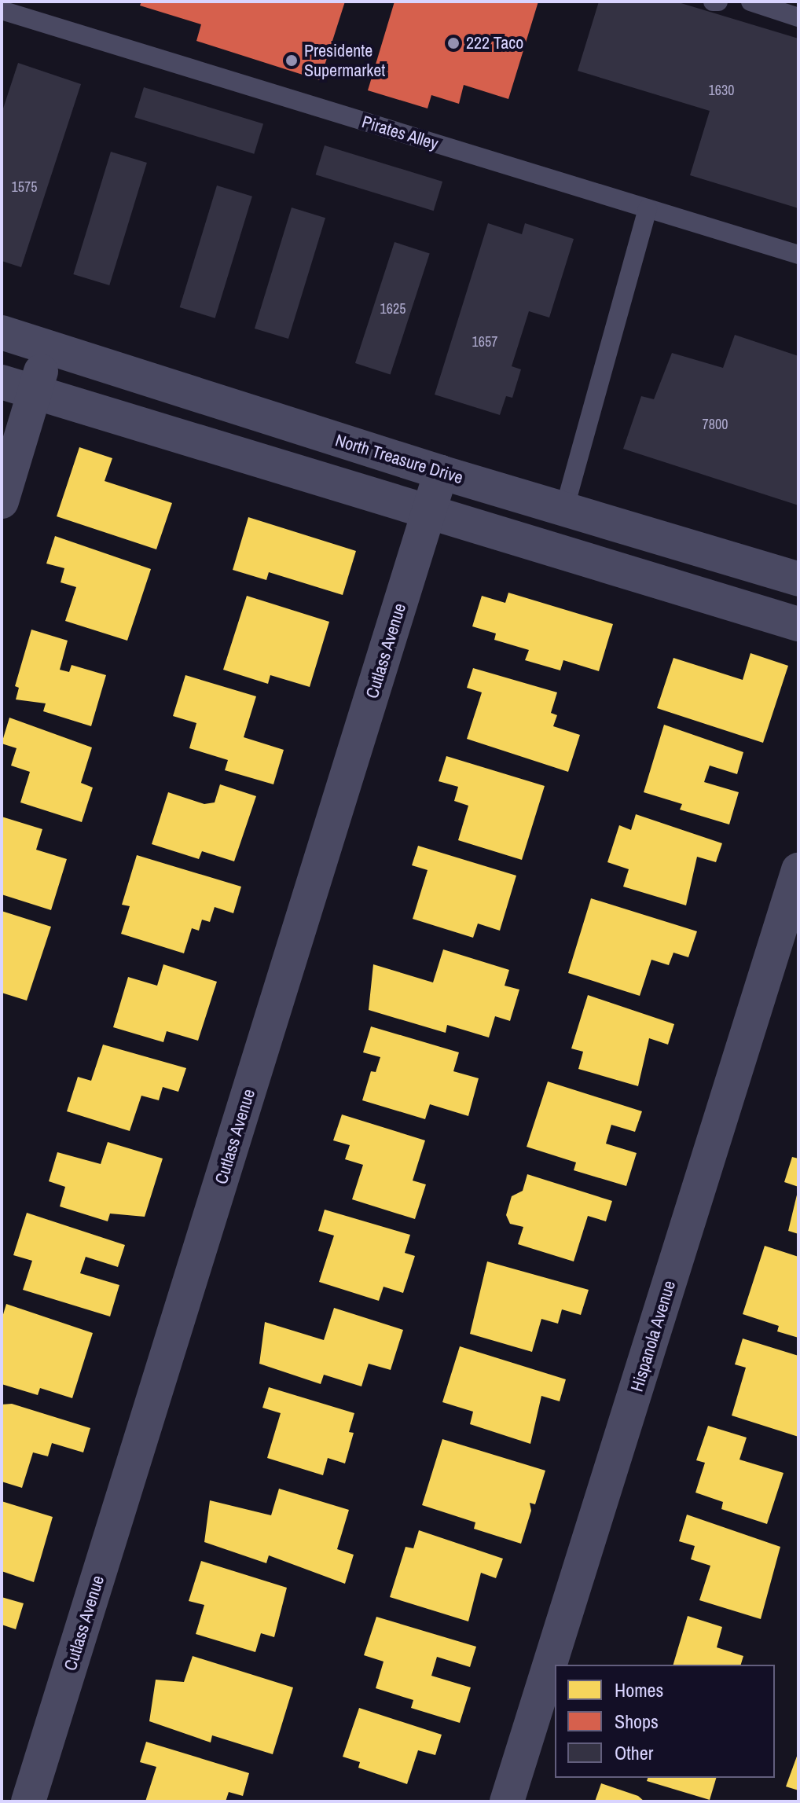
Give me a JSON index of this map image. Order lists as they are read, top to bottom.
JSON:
{
  "streets": {
    "street": ["North Treasure Drive", "Cutlass Avenue", "Hispanola Avenue"],
    "lane": ["Pirates Alley"]
  },
  "crossings": [
    ["North Treasure Drive", "Cutlass Avenue"]
  ],
  "places": ["222 Taco", "Presidente Supermarket"],
  "house_numbers": [
    "1630",
    "1575",
    "1625",
    "1657",
    "7800"
  ],
  "legend": ["Homes", "Shops", "Other"]
}
